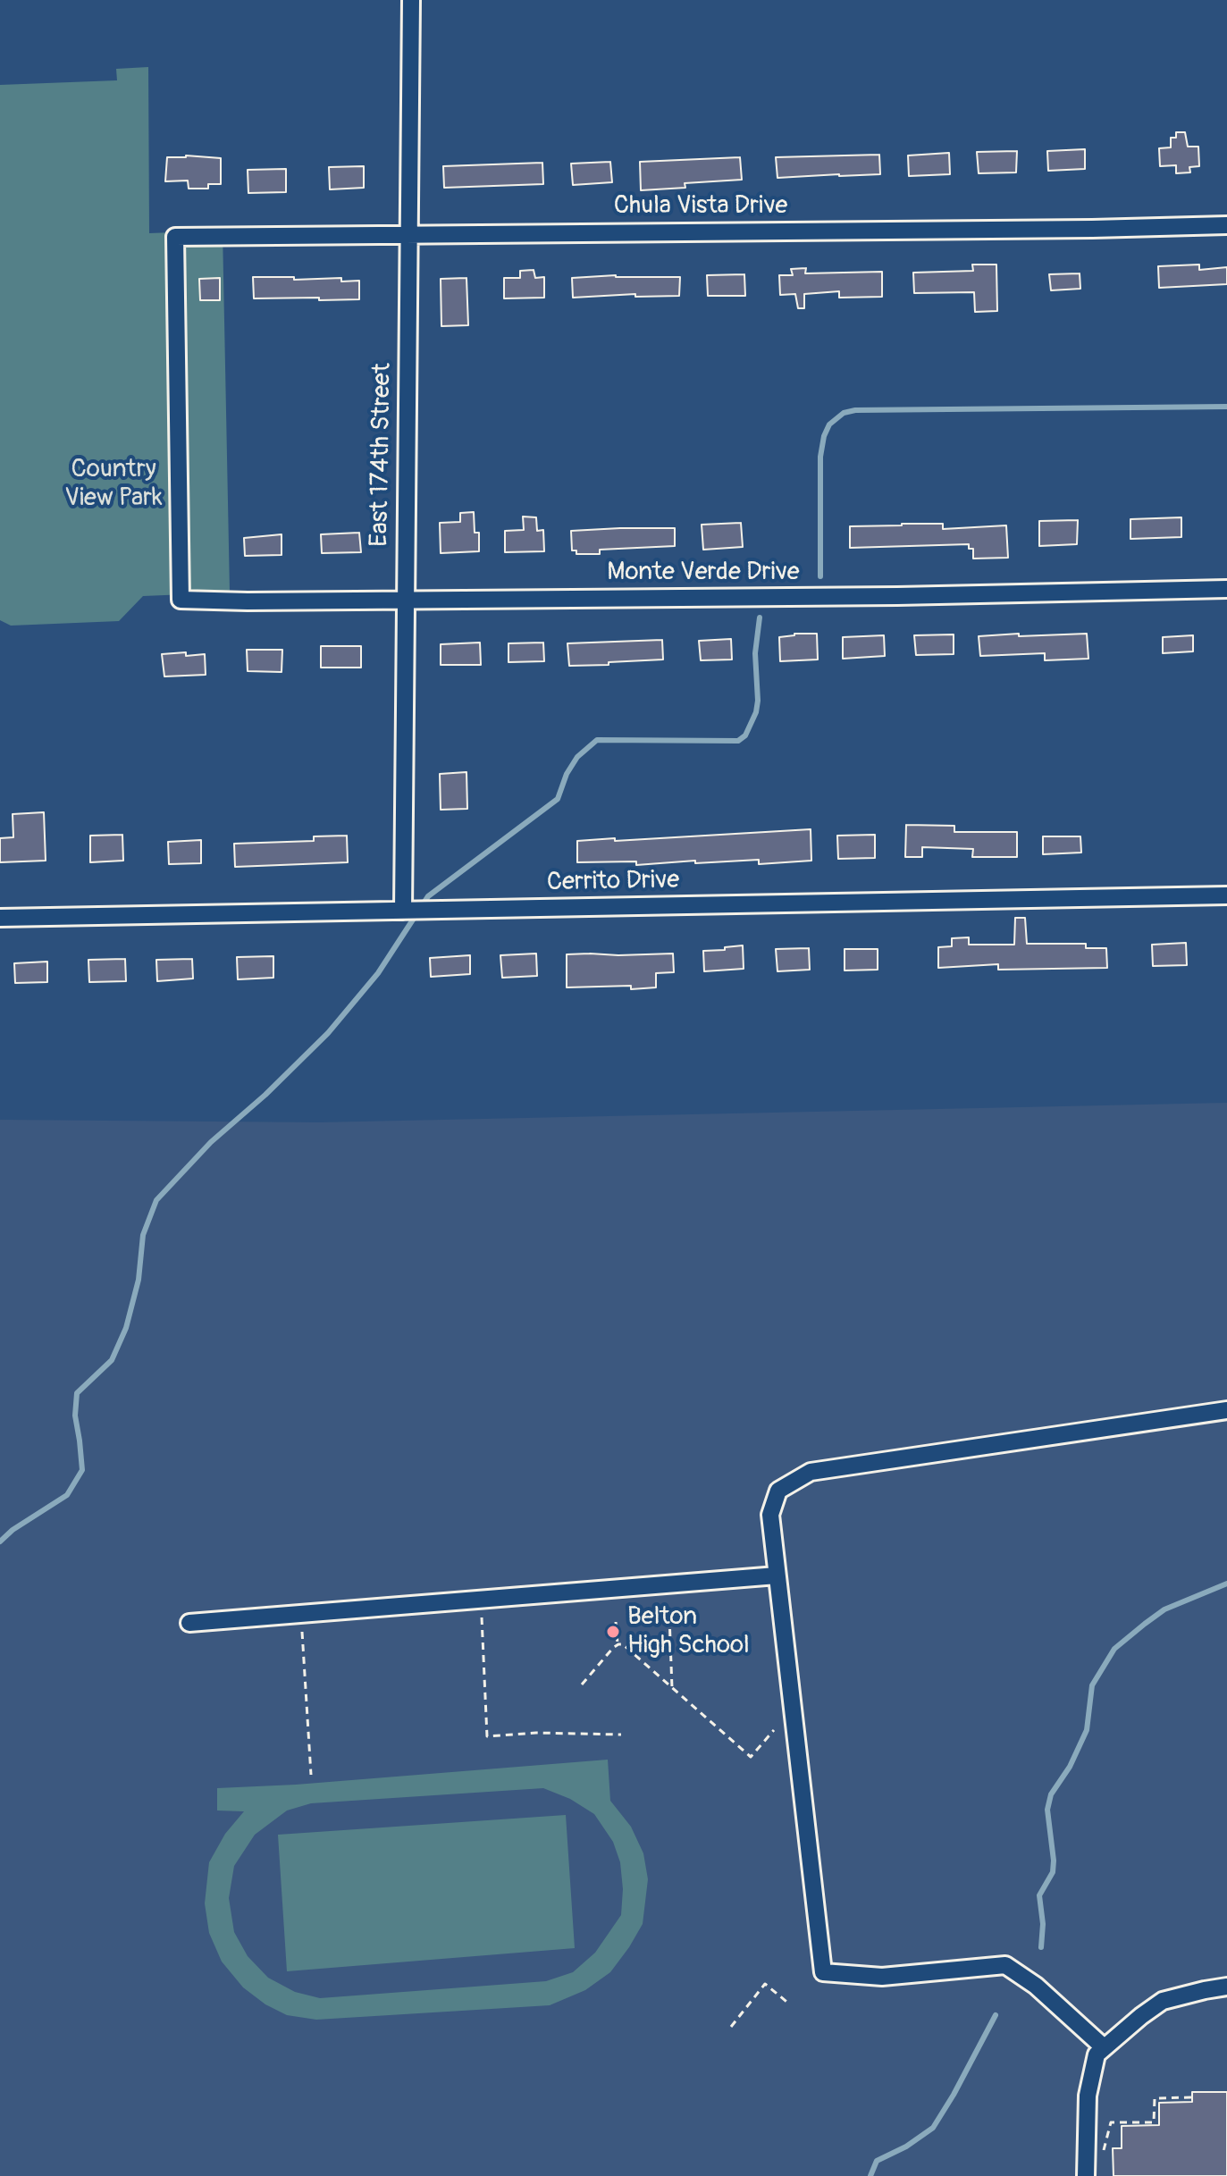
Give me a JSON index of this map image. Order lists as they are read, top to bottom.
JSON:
{
  "streets": {
    "street": [
      "Chula Vista Drive",
      "East 174th Street",
      "Monte Verde Drive",
      "Cerrito Drive"
    ]
  },
  "crossings": [
    ["Chula Vista Drive", "East 174th Street"],
    ["Chula Vista Drive", "Monte Verde Drive"],
    ["East 174th Street", "Monte Verde Drive"],
    ["East 174th Street", "Cerrito Drive"]
  ],
  "parks": ["Country View Park"],
  "places": ["Belton High School"]
}
